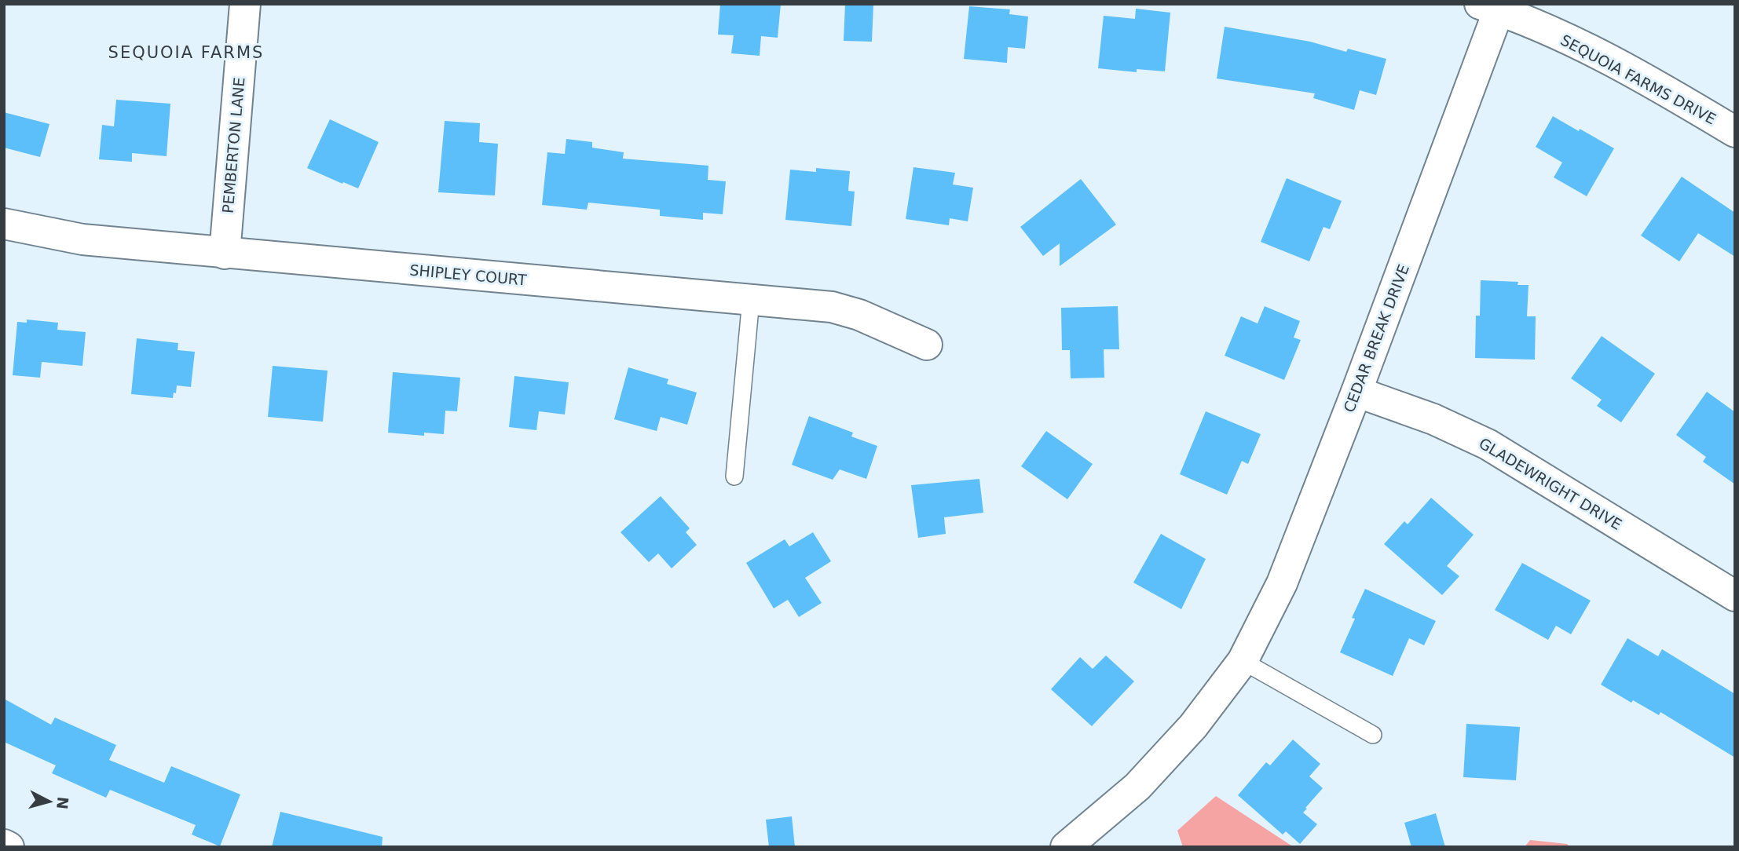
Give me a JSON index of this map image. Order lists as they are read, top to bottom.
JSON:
{
  "streets": {
    "street": [
      "SEQUOIA FARMS DRIVE",
      "PEMBERTON LANE",
      "SHIPLEY COURT",
      "CEDAR BREAK DRIVE",
      "GLADEWRIGHT DRIVE"
    ]
  },
  "crossings": [
    ["SEQUOIA FARMS DRIVE", "CEDAR BREAK DRIVE"],
    ["PEMBERTON LANE", "SHIPLEY COURT"],
    ["CEDAR BREAK DRIVE", "GLADEWRIGHT DRIVE"]
  ],
  "districts": ["SEQUOIA FARMS"],
  "north": "right"
}
